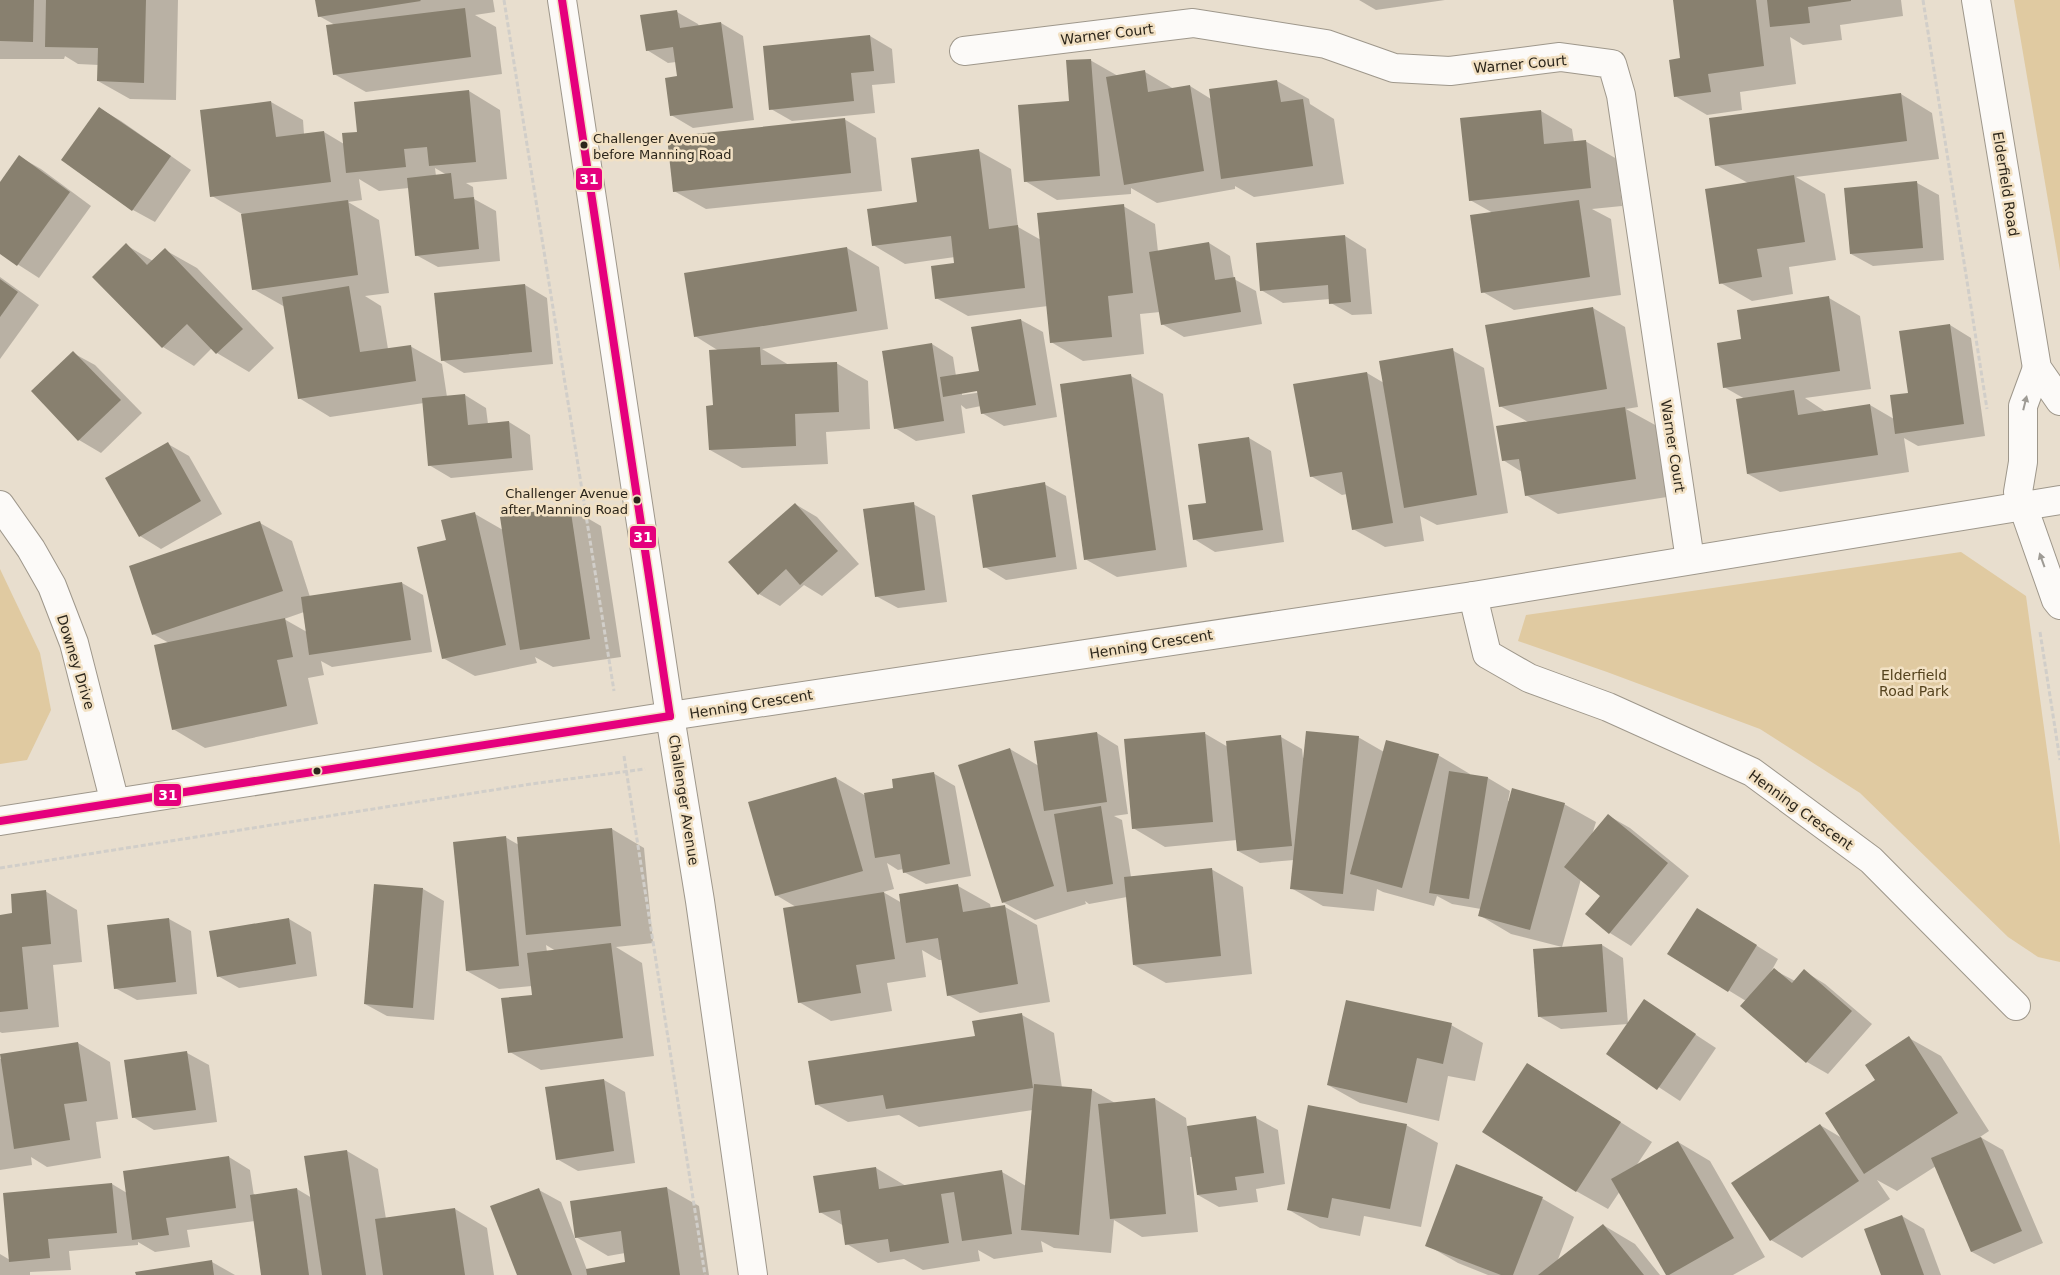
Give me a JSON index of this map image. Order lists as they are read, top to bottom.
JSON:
{
  "streets": {
    "street": [
      "Warner Court",
      "Elderfield Road",
      "Henning Crescent",
      "Downey Drive",
      "Challenger Avenue"
    ]
  },
  "crossings": [
    ["Warner Court", "Henning Crescent"],
    ["Elderfield Road", "Henning Crescent"],
    ["Henning Crescent", "Downey Drive"],
    ["Henning Crescent", "Challenger Avenue"]
  ],
  "one_way": ["Elderfield Road"],
  "parks": ["Elderfield Road Park"],
  "places": ["Challenger Avenue before Manning Road", "Challenger Avenue after Manning Road"],
  "lines": ["transit line 31"]
}
